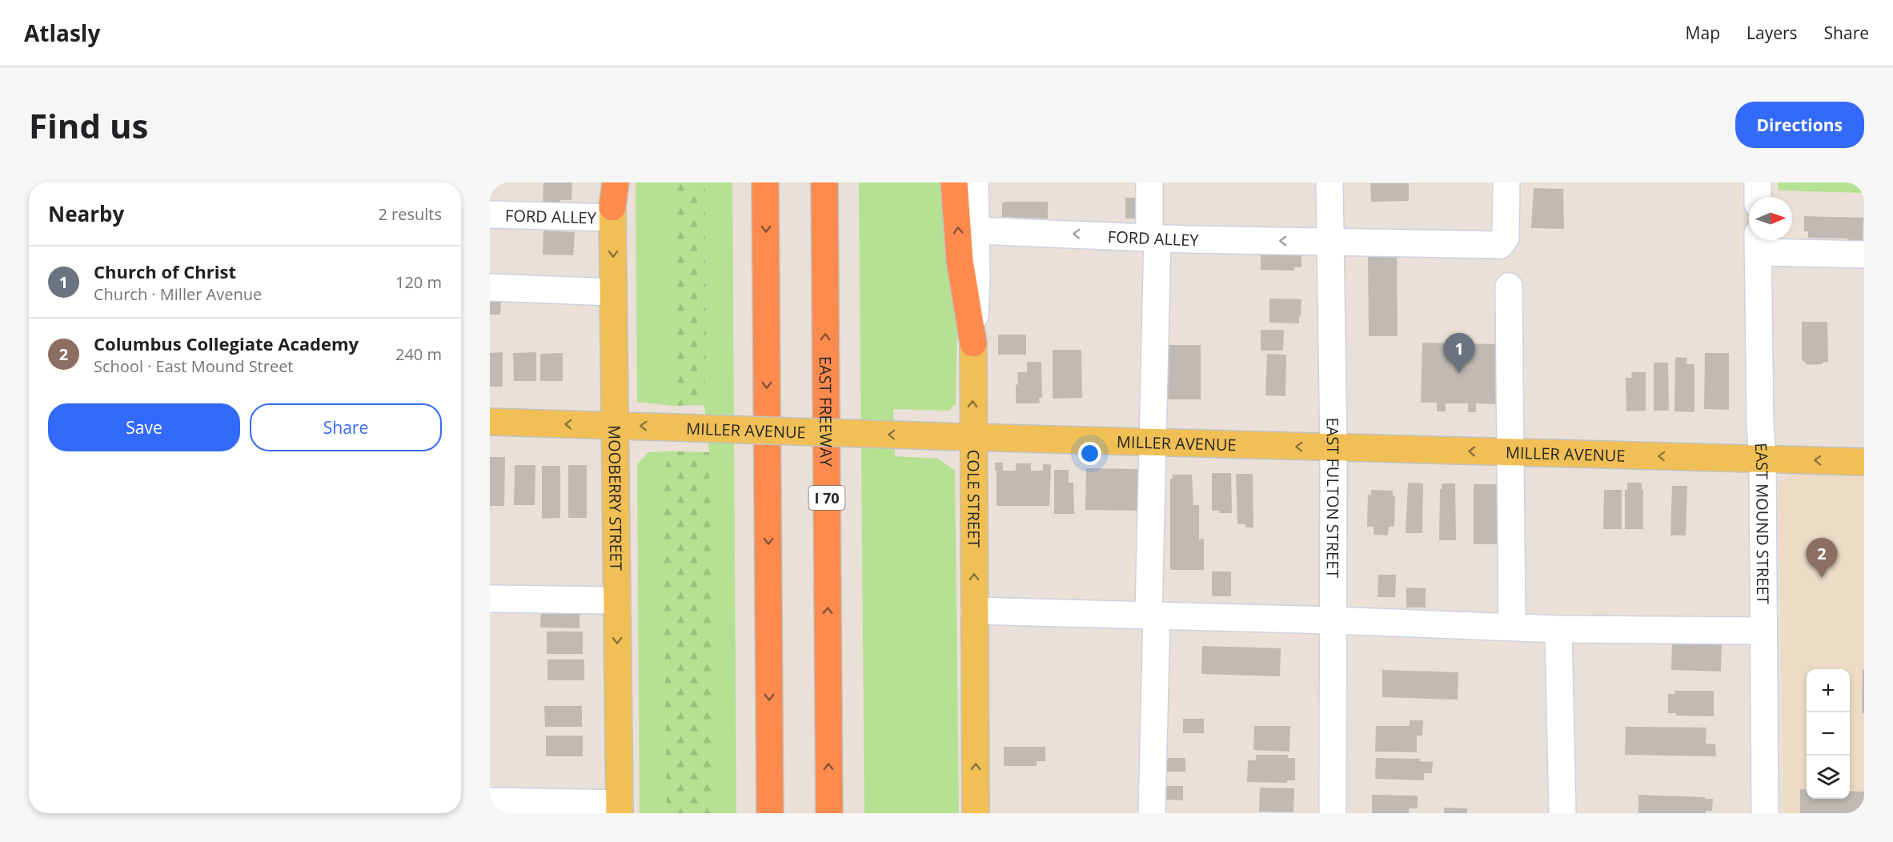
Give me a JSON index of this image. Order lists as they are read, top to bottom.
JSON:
{
  "streets": {
    "highway": ["EAST FREEWAY", "I 70"],
    "main road": ["MILLER AVENUE", "MOOBERRY STREET", "COLE STREET"],
    "street": ["FORD ALLEY", "EAST FULTON STREET", "EAST MOUND STREET"]
  },
  "crossings": [
    ["FORD ALLEY", "MOOBERRY STREET"],
    ["FORD ALLEY", "COLE STREET"],
    ["FORD ALLEY", "EAST FULTON STREET"],
    ["MILLER AVENUE", "MOOBERRY STREET"],
    ["MILLER AVENUE", "COLE STREET"],
    ["MILLER AVENUE", "EAST FULTON STREET"],
    ["MILLER AVENUE", "EAST MOUND STREET"]
  ],
  "one_way": ["FORD ALLEY", "MILLER AVENUE", "MOOBERRY STREET"],
  "north": "right",
  "page": {
    "header": "Atlasly",
    "nav": ["Map", "Layers", "Share"],
    "buttons": [
      "Directions",
      ["Save", "Share"]
    ],
    "title": "Find us",
    "heading": ["Nearby", "2 results"],
    "list": [
      {
        "mark": "1",
        "name": "Church of Christ",
        "note": "Church · Miller Avenue",
        "value": "120 m"
      },
      {
        "mark": "2",
        "name": "Columbus Collegiate Academy",
        "note": "School · East Mound Street",
        "value": "240 m"
      }
    ],
    "pins": ["1", "2"],
    "map_buttons": ["+", "−"]
  }
}
